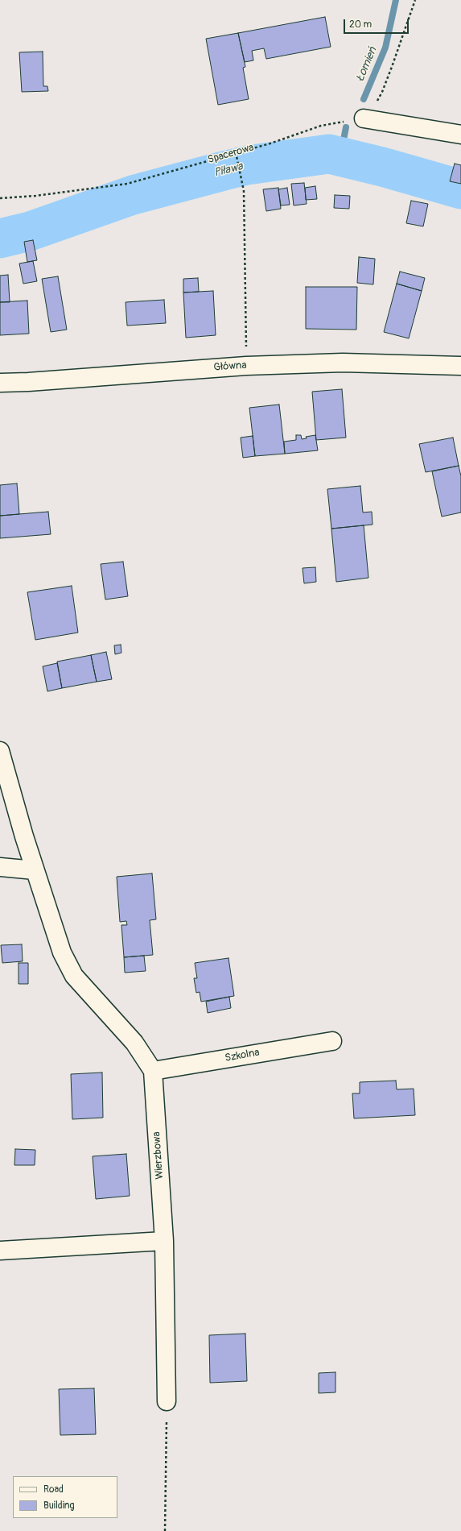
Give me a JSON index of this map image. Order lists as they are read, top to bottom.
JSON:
{
  "streets": {
    "street": ["Główna", "Szkolna", "Wierzbowa"],
    "path": ["Spacerowa"]
  },
  "crossings": [
    ["Szkolna", "Wierzbowa"]
  ],
  "water": ["Łomień", "Piława"],
  "legend": ["Road", "Building"],
  "scale_bar": "20 m"
}
